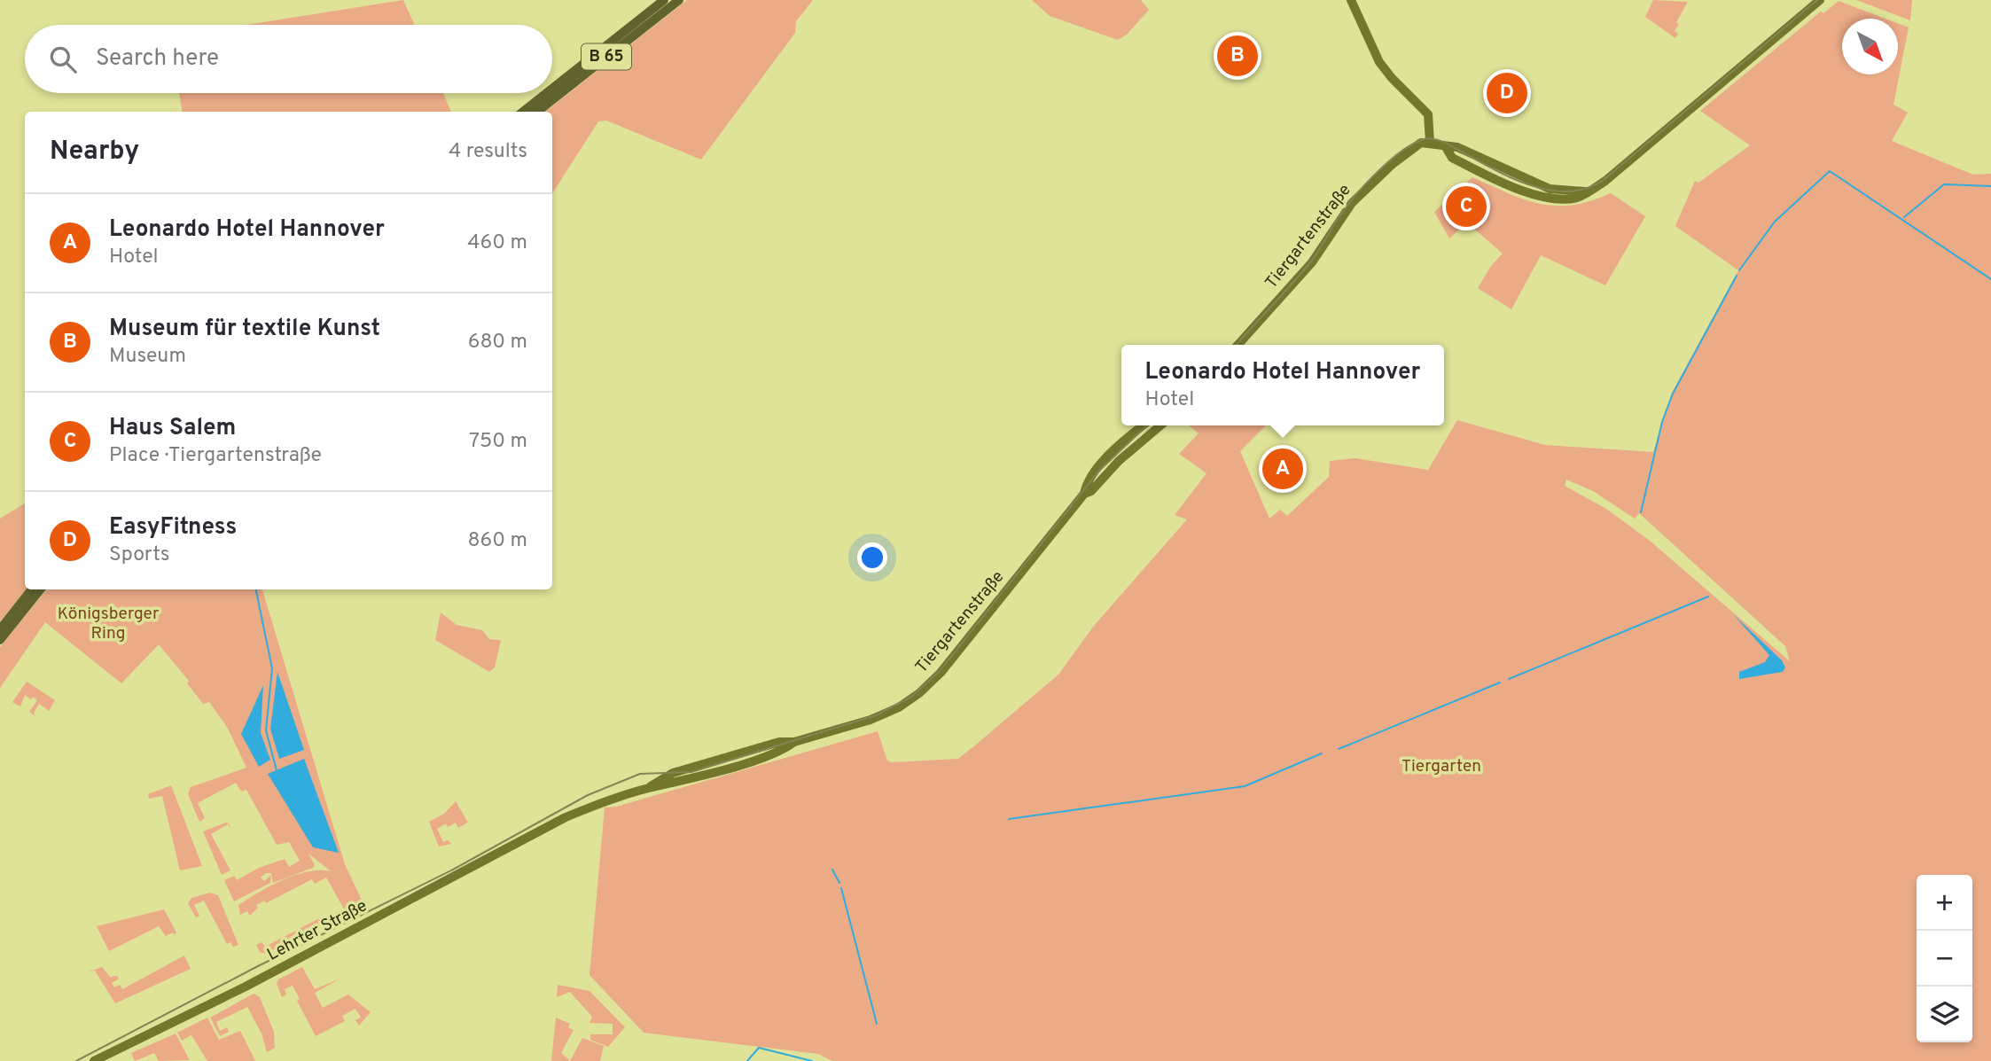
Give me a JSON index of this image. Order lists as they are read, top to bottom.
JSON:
{
  "streets": {
    "highway": ["B 65"],
    "main road": ["Tiergartenstraße", "Lehrter Straße"]
  },
  "crossings": [
    ["Tiergartenstraße", "Lehrter Straße"]
  ],
  "parks": ["Königsberger Ring", "Tiergarten"],
  "north": "bottom right",
  "page": {
    "search": "Search here",
    "pins": [
      "B",
      "D",
      "C",
      "A"
    ],
    "heading": ["Nearby", "4 results"],
    "list": [
      {
        "mark": "A",
        "name": "Leonardo Hotel Hannover",
        "note": "Hotel",
        "value": "460 m"
      },
      {
        "mark": "B",
        "name": "Museum für textile Kunst",
        "note": "Museum",
        "value": "680 m"
      },
      {
        "mark": "C",
        "name": "Haus Salem",
        "note": "Place · Tiergartenstraße",
        "value": "750 m"
      },
      {
        "mark": "D",
        "name": "EasyFitness",
        "note": "Sports",
        "value": "860 m"
      }
    ],
    "popup": ["Leonardo Hotel Hannover", "Hotel"],
    "map_buttons": ["+", "−"]
  }
}
